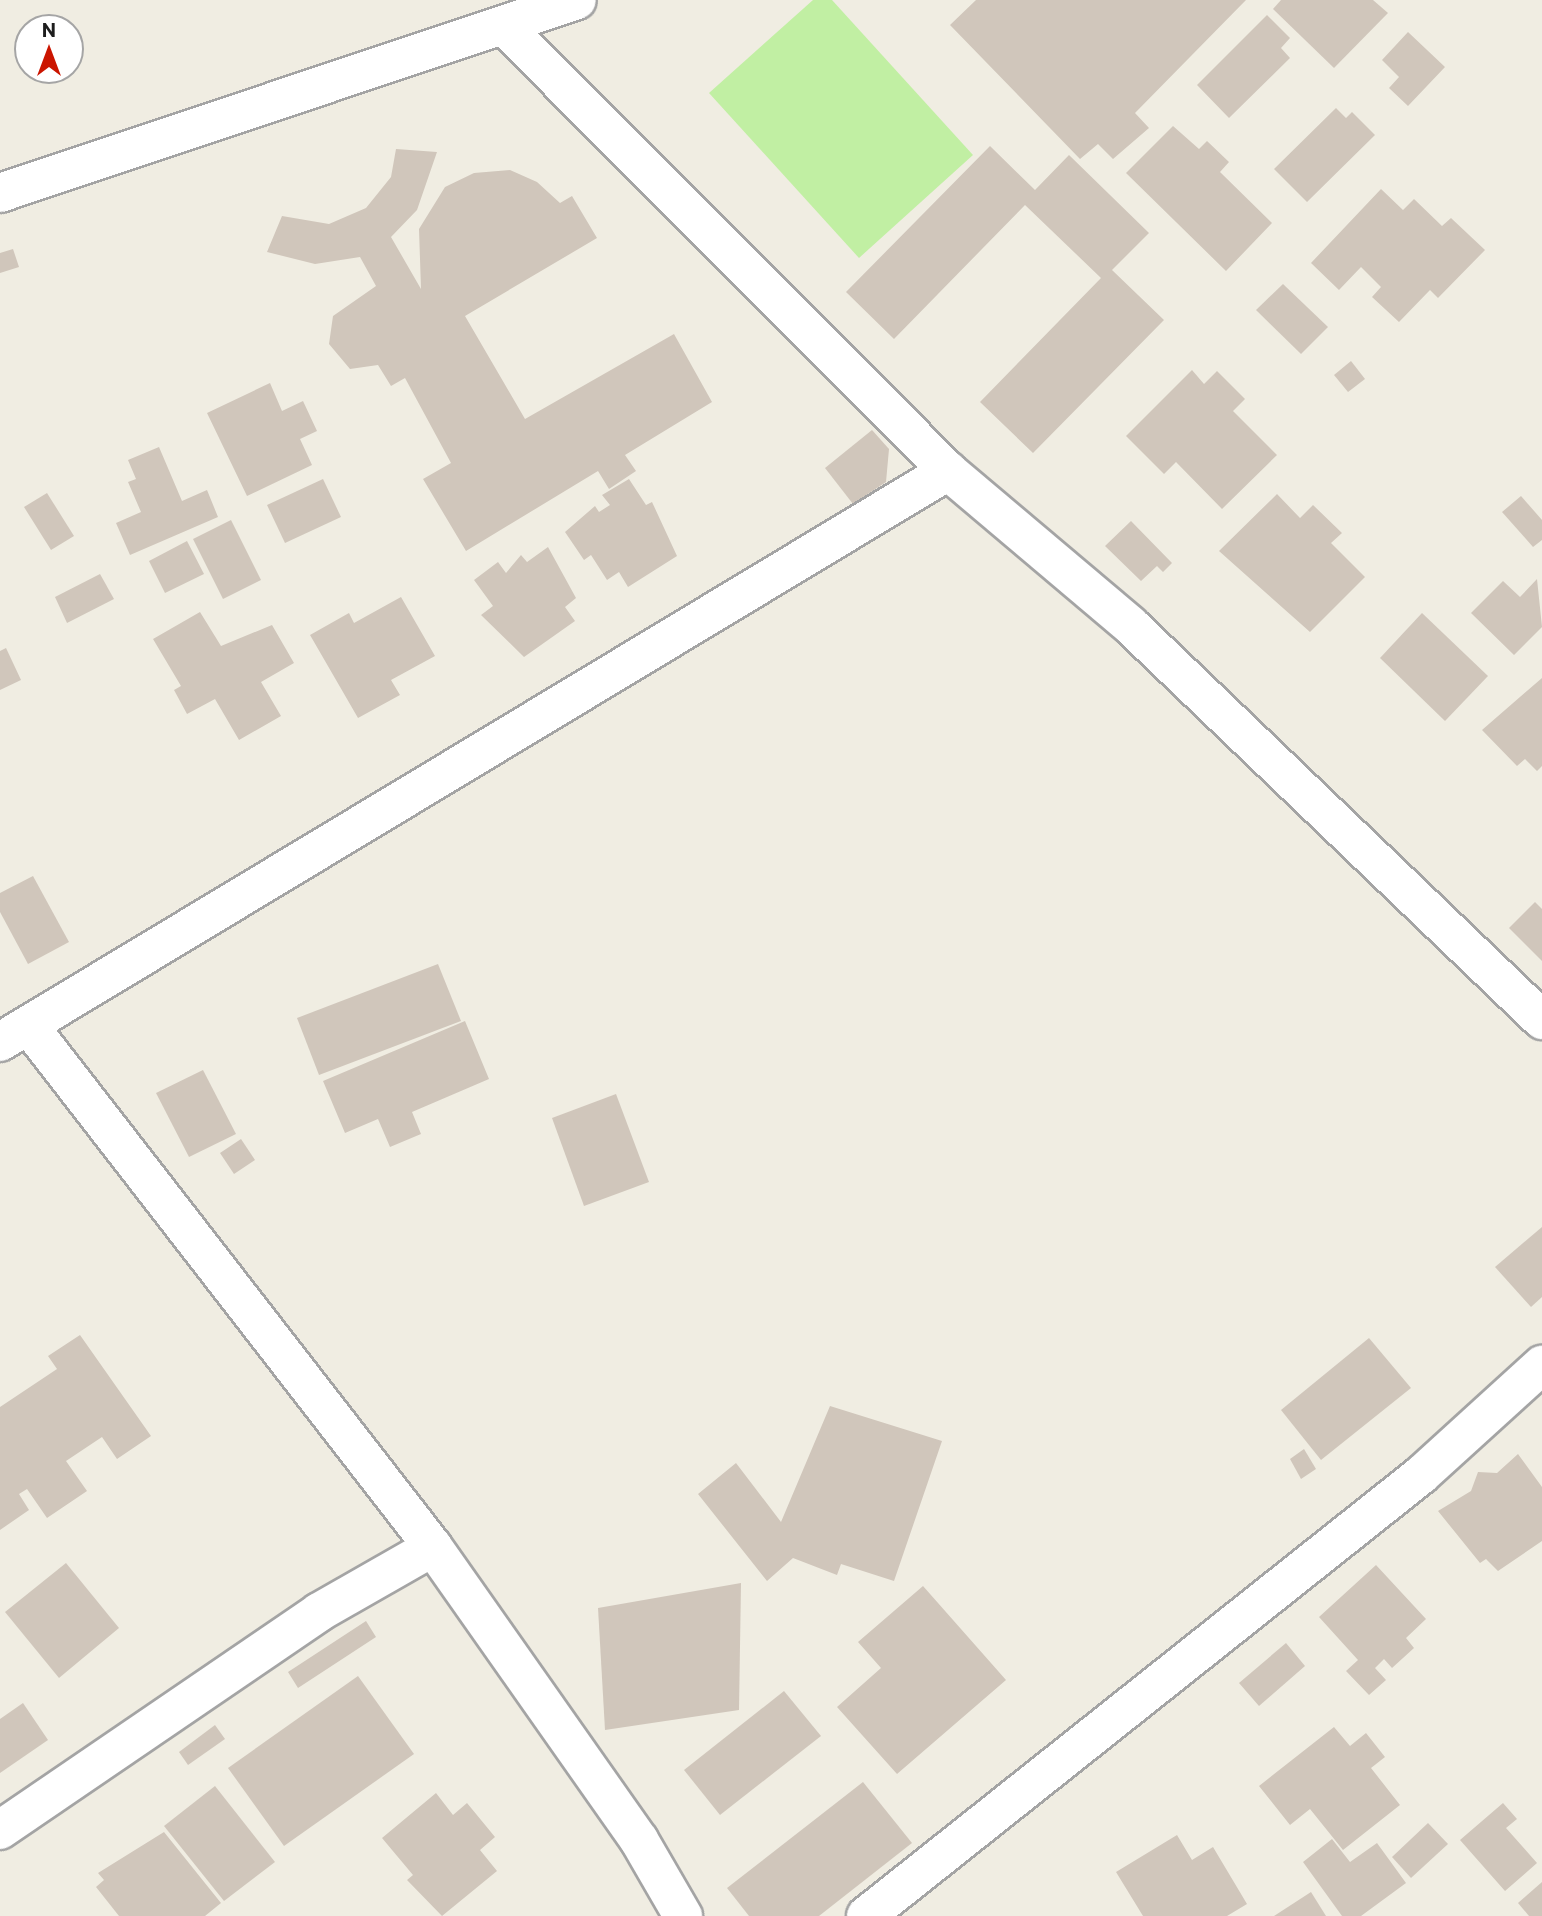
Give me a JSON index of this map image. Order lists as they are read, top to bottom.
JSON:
{
  "north": "top"
}
